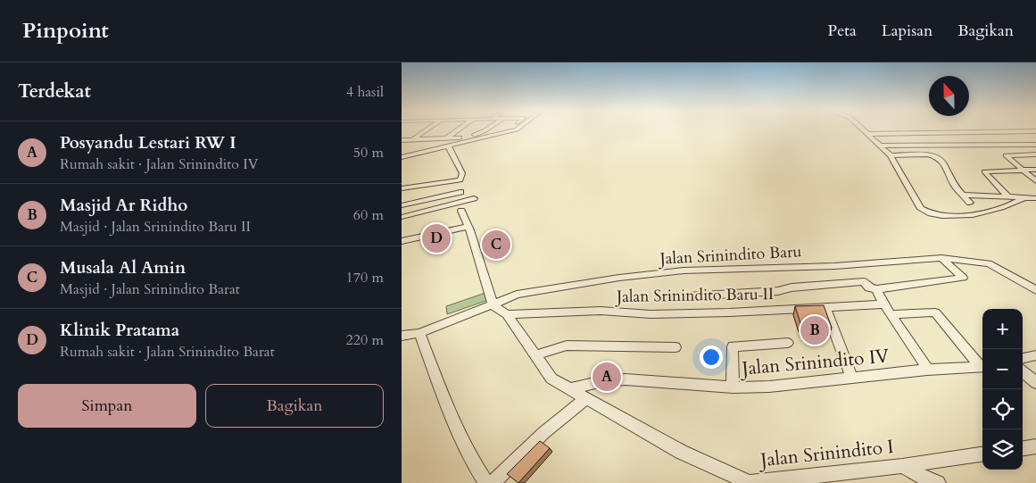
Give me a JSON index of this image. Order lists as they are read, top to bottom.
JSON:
{
  "streets": {
    "street": [
      "Jalan Srinindito Baru",
      "Jalan Srinindito Baru II",
      "Jalan Srinindito IV",
      "Jalan Srinindito I"
    ]
  },
  "crossings": [
    ["Jalan Srinindito Baru", "Jalan Srinindito I"],
    ["Jalan Srinindito Baru II", "Jalan Srinindito I"],
    ["Jalan Srinindito IV", "Jalan Srinindito I"]
  ],
  "north": "top",
  "page": {
    "header": "Pinpoint",
    "nav": ["Peta", "Lapisan", "Bagikan"],
    "heading": ["Terdekat", "4 hasil"],
    "list": [
      {
        "mark": "A",
        "name": "Posyandu Lestari RW I",
        "note": "Rumah sakit · Jalan Srinindito IV",
        "value": "50 m"
      },
      {
        "mark": "B",
        "name": "Masjid Ar Ridho",
        "note": "Masjid · Jalan Srinindito Baru II",
        "value": "60 m"
      },
      {
        "mark": "C",
        "name": "Musala Al Amin",
        "note": "Masjid · Jalan Srinindito Barat",
        "value": "170 m"
      },
      {
        "mark": "D",
        "name": "Klinik Pratama",
        "note": "Rumah sakit · Jalan Srinindito Barat",
        "value": "220 m"
      }
    ],
    "pins": [
      "D",
      "C",
      "B",
      "A"
    ],
    "map_buttons": ["+", "−"],
    "buttons": ["Simpan", "Bagikan"]
  }
}
